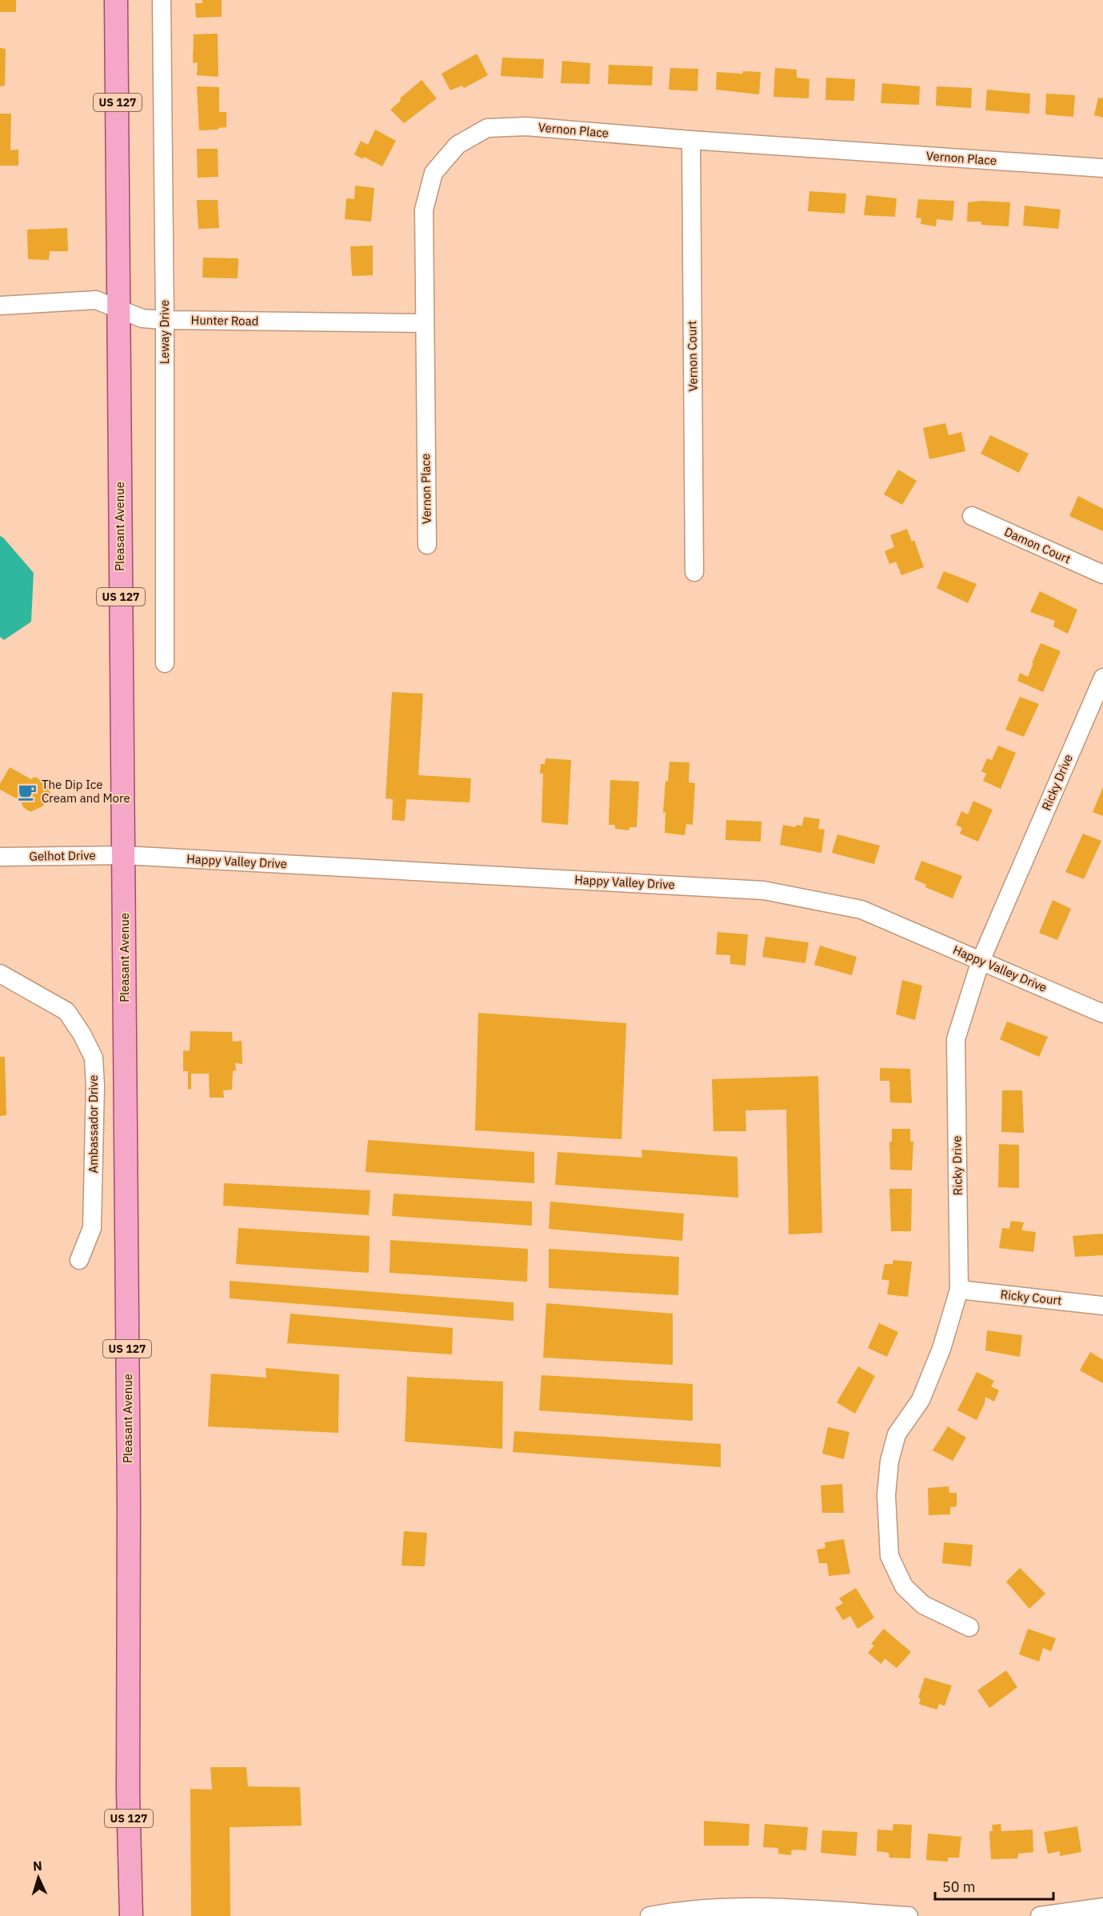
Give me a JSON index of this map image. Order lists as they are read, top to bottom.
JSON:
{
  "streets": {
    "main road": ["US 127", "Pleasant Avenue"],
    "street": [
      "Vernon Place",
      "Hunter Road",
      "Leway Drive",
      "Vernon Court",
      "Damon Court",
      "Ricky Drive",
      "Gelhot Drive",
      "Happy Valley Drive",
      "Ambassador Drive",
      "Ricky Court"
    ]
  },
  "crossings": [
    ["Vernon Place", "Hunter Road"],
    ["Vernon Place", "Vernon Court"],
    ["Hunter Road", "Leway Drive"],
    ["Hunter Road", "Pleasant Avenue"],
    ["Pleasant Avenue", "Gelhot Drive"],
    ["Pleasant Avenue", "Happy Valley Drive"],
    ["Ricky Drive", "Happy Valley Drive"],
    ["Ricky Drive", "Ricky Court"],
    ["Gelhot Drive", "Happy Valley Drive"]
  ],
  "places": {
    "cafe": ["The Dip Ice Cream and More"]
  },
  "scale_bar": "50 m",
  "north": "top"
}
